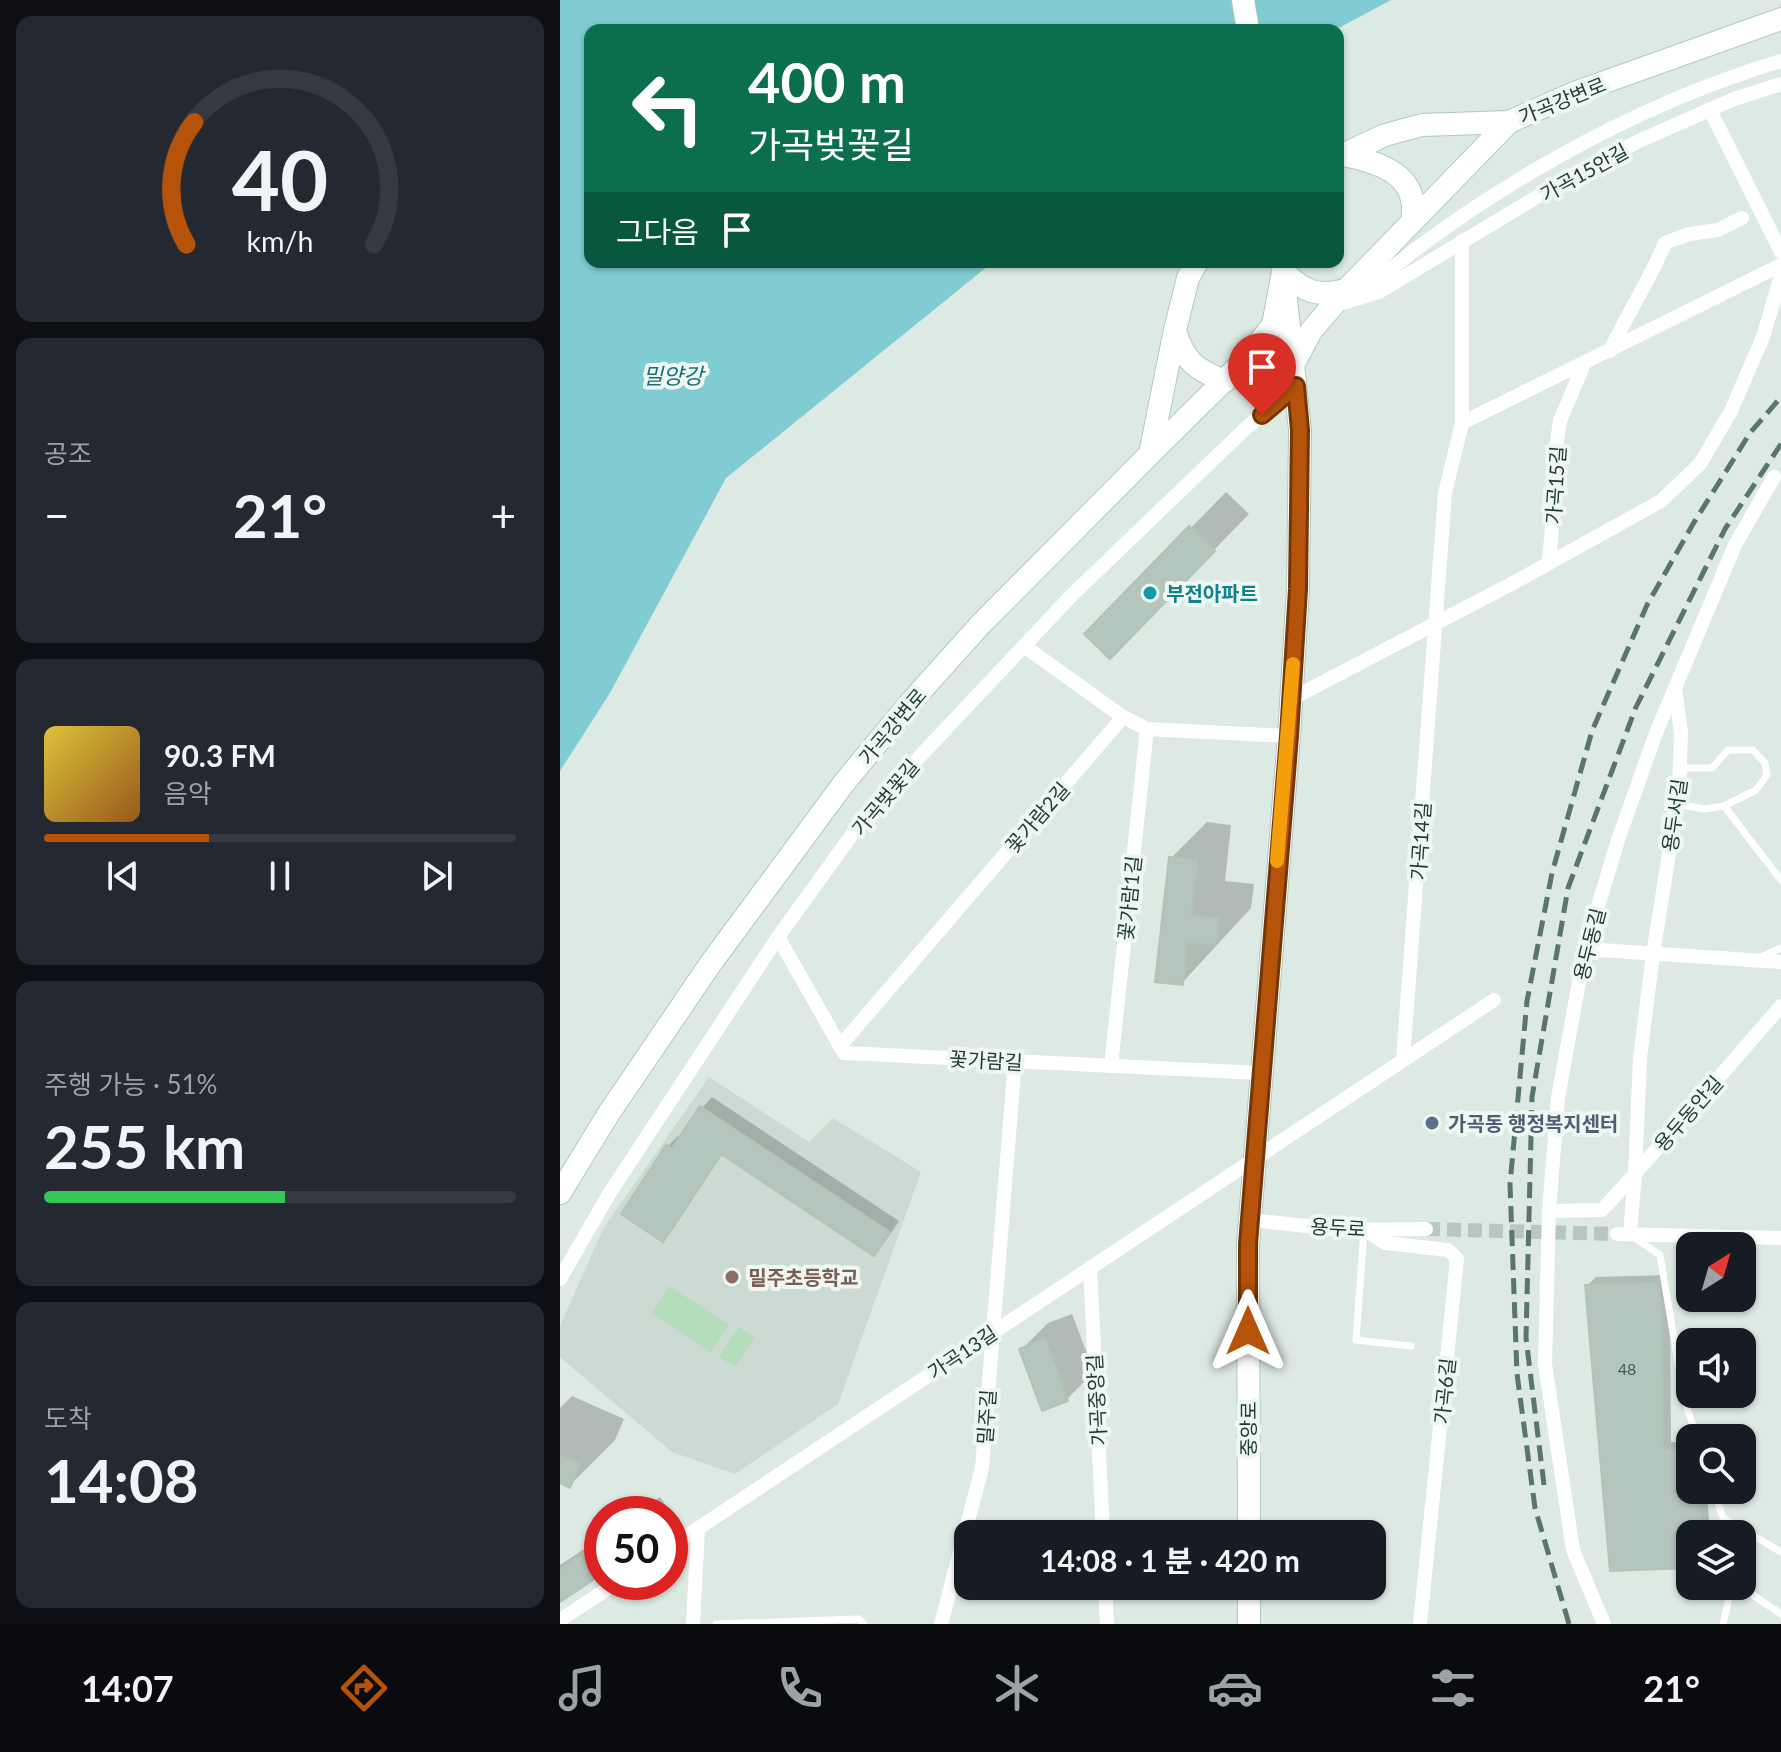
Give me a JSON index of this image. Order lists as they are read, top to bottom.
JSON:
{
  "streets": {
    "main road": ["가곡강변로", "중앙로"],
    "street": [
      "가곡15안길",
      "가곡15길",
      "가곡벚꽃길",
      "용두서길",
      "꽃가람2길",
      "가곡14길",
      "꽃가람1길",
      "용두동길",
      "꽃가람길",
      "용두동안길",
      "용두로",
      "가곡13길",
      "가곡6길",
      "가곡중앙길",
      "밀주길"
    ]
  },
  "crossings": [
    ["가곡벚꽃길", "중앙로"],
    ["용두서길", "용두동길"],
    ["용두서길", "용두동안길"],
    ["꽃가람2길", "꽃가람길"],
    ["꽃가람1길", "꽃가람길"],
    ["꽃가람길", "밀주길"],
    ["꽃가람길", "중앙로"],
    ["용두로", "가곡6길"],
    ["용두로", "중앙로"],
    ["가곡13길", "가곡중앙길"],
    ["가곡13길", "밀주길"],
    ["가곡13길", "중앙로"]
  ],
  "water": ["밀양강"],
  "places": ["부전아파트", "가곡동 행정복지센터", "밀주초등학교"],
  "house_numbers": ["48"],
  "north": "top right",
  "page": {
    "turn": ["400 m", "가곡벚꽃길"],
    "then": "그다음",
    "tile": [
      "공조",
      ["주행 가능 · 51%", "255 km"],
      ["도착", "14:08"]
    ],
    "heat": ["−", "21°", "+"],
    "song": ["90.3 FM", "음악"],
    "limit": "50",
    "trip": "14:08 · 1 분 · 420 m",
    "tabs": ["14:07", "21°"],
    "gauge": ["40", "km/h"]
  }
}
